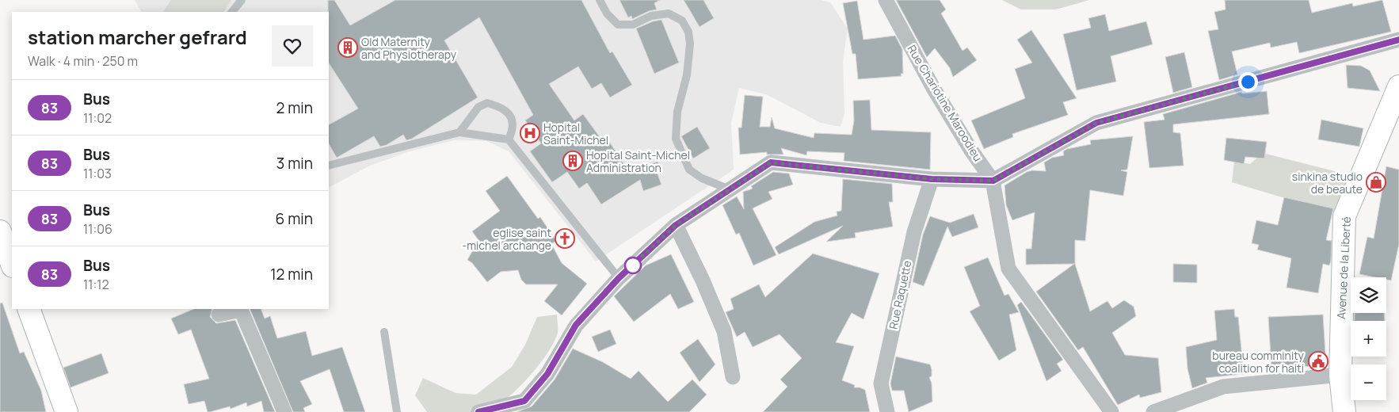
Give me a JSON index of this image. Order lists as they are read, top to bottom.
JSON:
{
  "streets": {
    "main road": ["Avenue de la Liberté"],
    "street": ["Rue Chariotine Maroodieu", "Rue Raquette"]
  },
  "places": {
    "building": ["Old Maternity and Physiotherapy", "Hopital Saint-Michel Administration"],
    "hospital": ["Hopital Saint-Michel"],
    "shop": ["sinkina studio de beaute"],
    "church": ["eglise saint -michel archange"],
    "public building": ["bureau comminity coalition for haiti"]
  },
  "lines": ["bus line 83"],
  "page": {
    "heading": ["station marcher gefrard", "Walk · 4 min · 250 m"],
    "list": [
      {
        "mark": "83",
        "name": "Bus",
        "note": "11:02",
        "value": "2 min"
      },
      {
        "mark": "83",
        "name": "Bus",
        "note": "11:03",
        "value": "3 min"
      },
      {
        "mark": "83",
        "name": "Bus",
        "note": "11:06",
        "value": "6 min"
      },
      {
        "mark": "83",
        "name": "Bus",
        "note": "11:12",
        "value": "12 min"
      }
    ],
    "map_buttons": ["+", "−"]
  }
}
